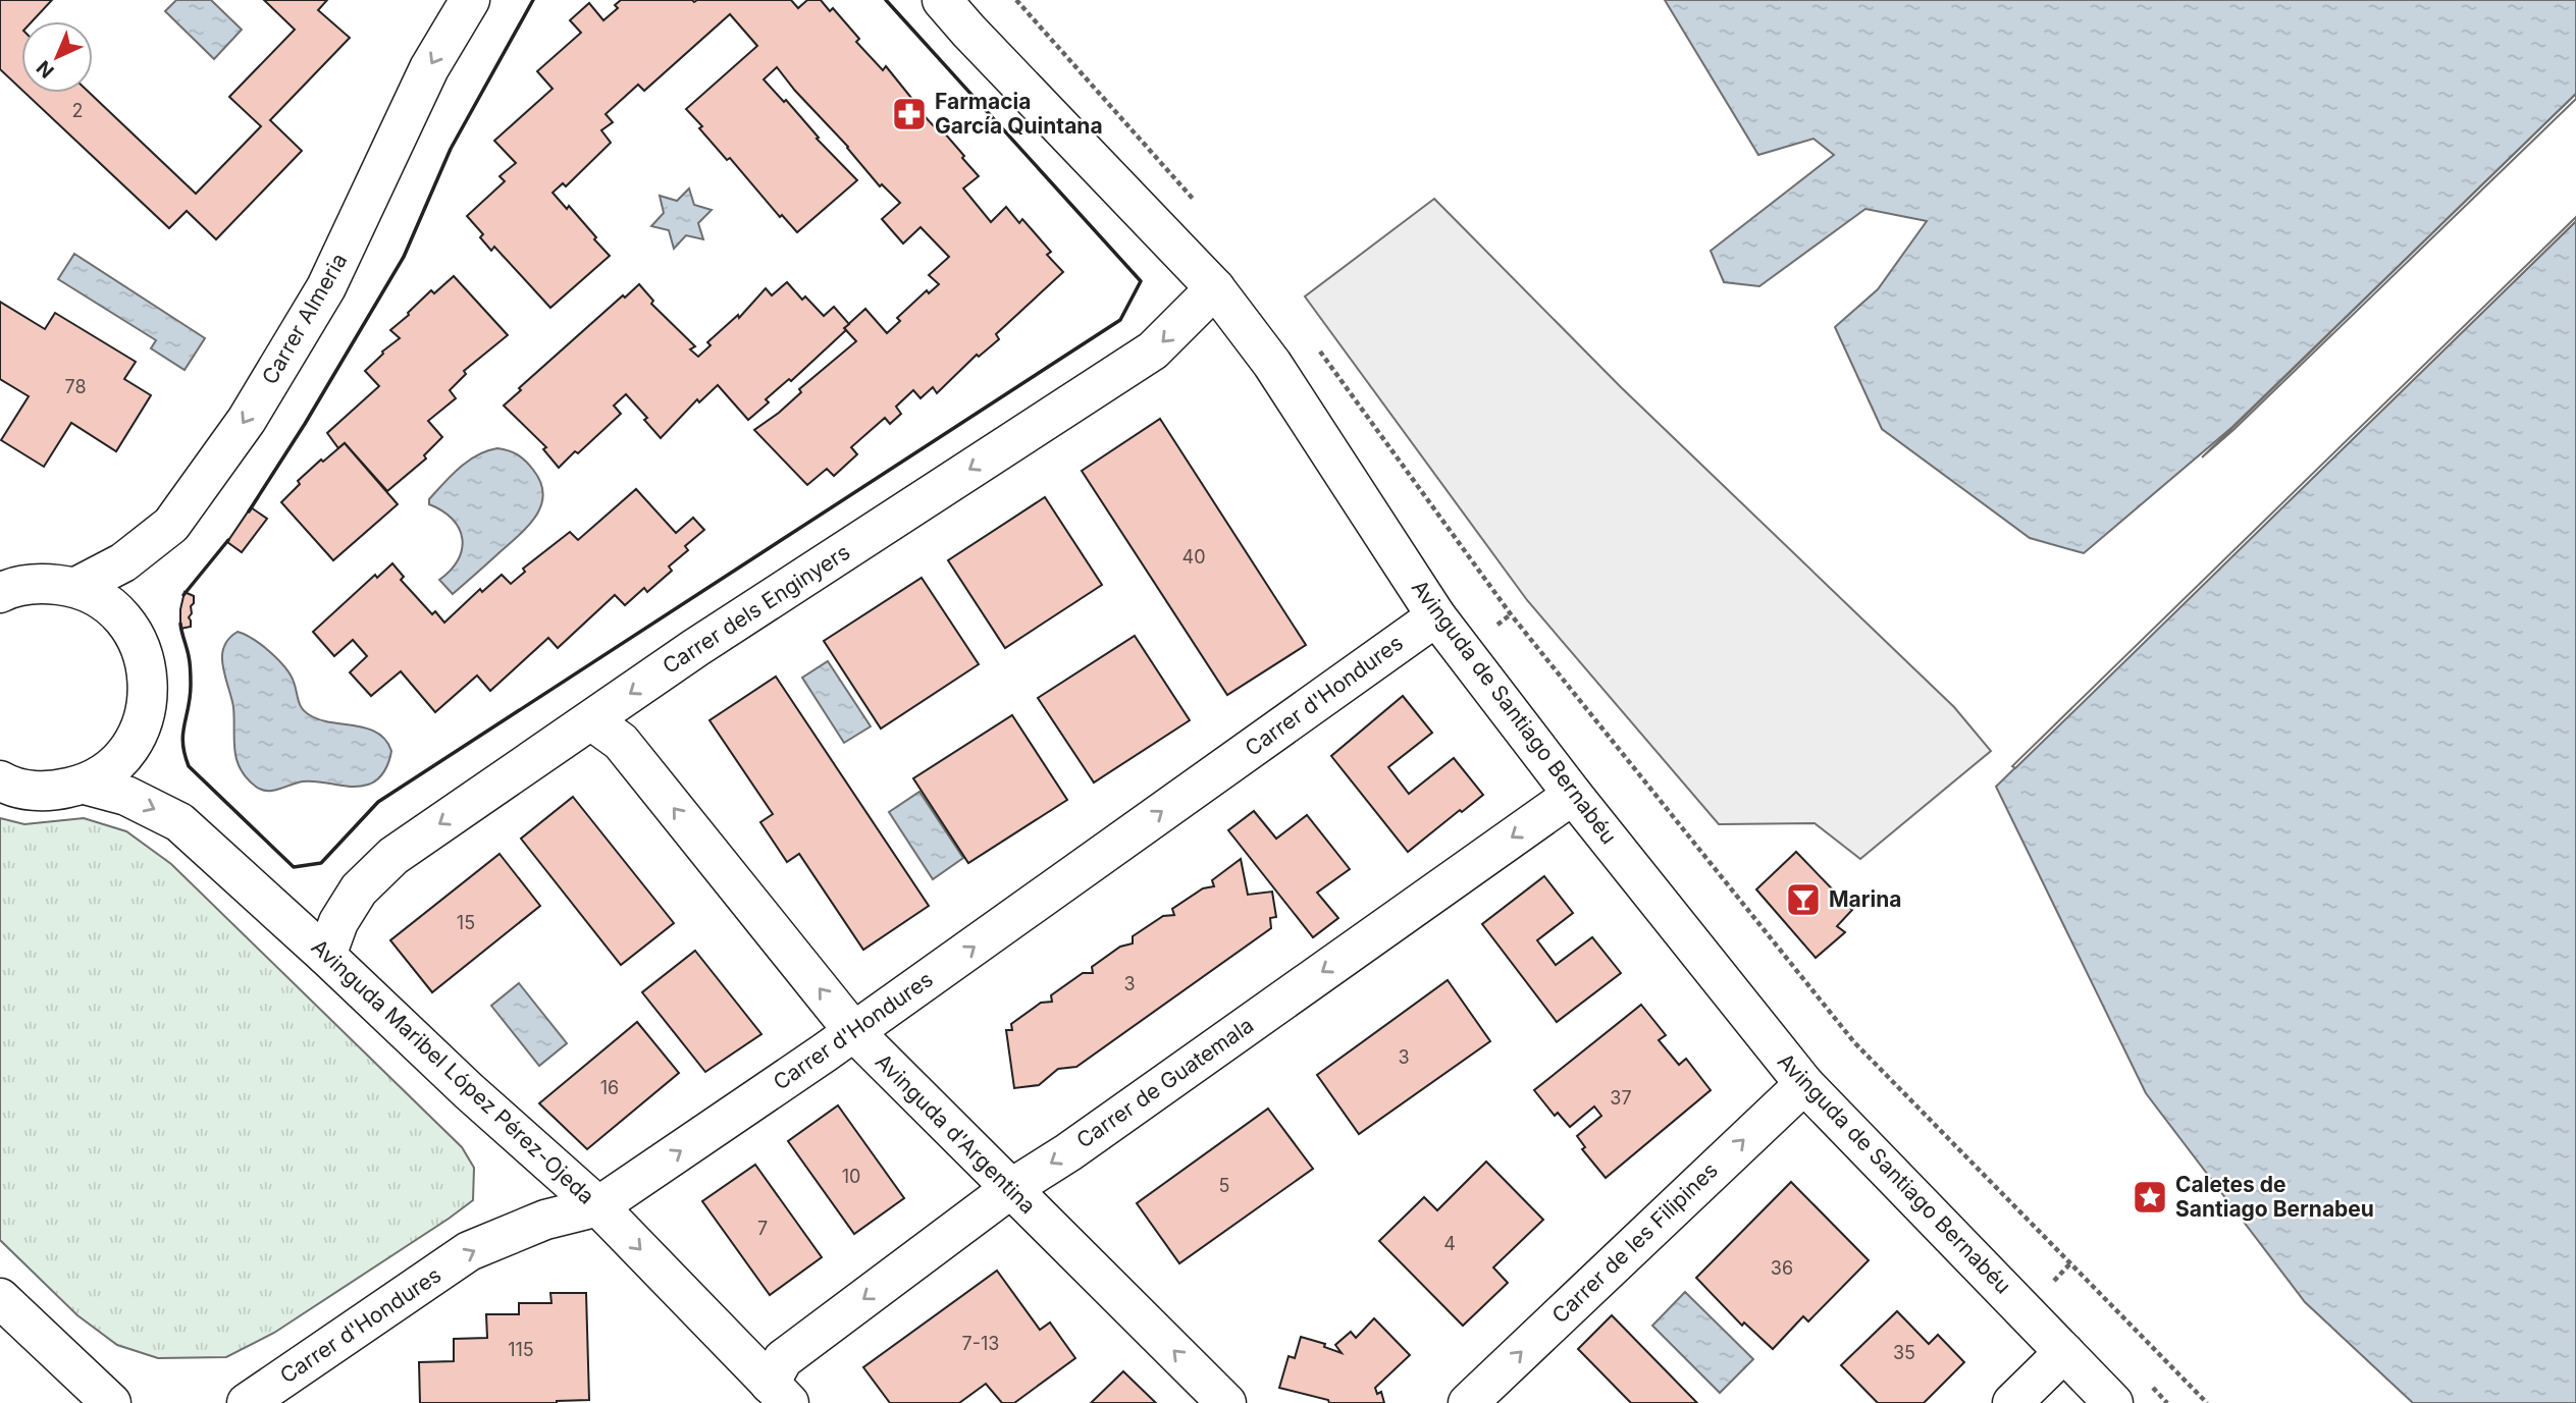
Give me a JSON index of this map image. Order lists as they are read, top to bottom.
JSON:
{
  "streets": {
    "street": [
      "Carrer Almeria",
      "Carrer dels Enginyers",
      "Carrer d'Hondures",
      "Avinguda de Santiago Bernabéu",
      "Avinguda Maribel López Pérez-Ojeda",
      "Carrer de Guatemala",
      "Avinguda d'Argentina",
      "Carrer de les Filipines"
    ]
  },
  "crossings": [
    ["Carrer dels Enginyers", "Avinguda de Santiago Bernabéu"],
    ["Carrer dels Enginyers", "Avinguda Maribel López Pérez-Ojeda"],
    ["Carrer dels Enginyers", "Avinguda d'Argentina"],
    ["Carrer d'Hondures", "Avinguda de Santiago Bernabéu"],
    ["Carrer d'Hondures", "Avinguda Maribel López Pérez-Ojeda"],
    ["Carrer d'Hondures", "Avinguda d'Argentina"],
    ["Avinguda de Santiago Bernabéu", "Carrer de Guatemala"],
    ["Avinguda de Santiago Bernabéu", "Carrer de les Filipines"],
    ["Avinguda Maribel López Pérez-Ojeda", "Carrer de Guatemala"],
    ["Carrer de Guatemala", "Avinguda d'Argentina"]
  ],
  "one_way": [
    "Carrer Almeria",
    "Carrer dels Enginyers",
    "Carrer d'Hondures",
    "Avinguda Maribel López Pérez-Ojeda",
    "Carrer de Guatemala",
    "Avinguda d'Argentina",
    "Carrer de les Filipines"
  ],
  "places": {
    "pharmacy": ["Farmacia García Quintana"],
    "bar": ["Marina"],
    "place": ["Caletes de Santiago Bernabeu"]
  },
  "house_numbers": [
    "2",
    "78",
    "40",
    "15",
    "3",
    "3",
    "16",
    "37",
    "10",
    "5",
    "7",
    "4",
    "36",
    "7-13",
    "115",
    "35"
  ],
  "north": "bottom left"
}
